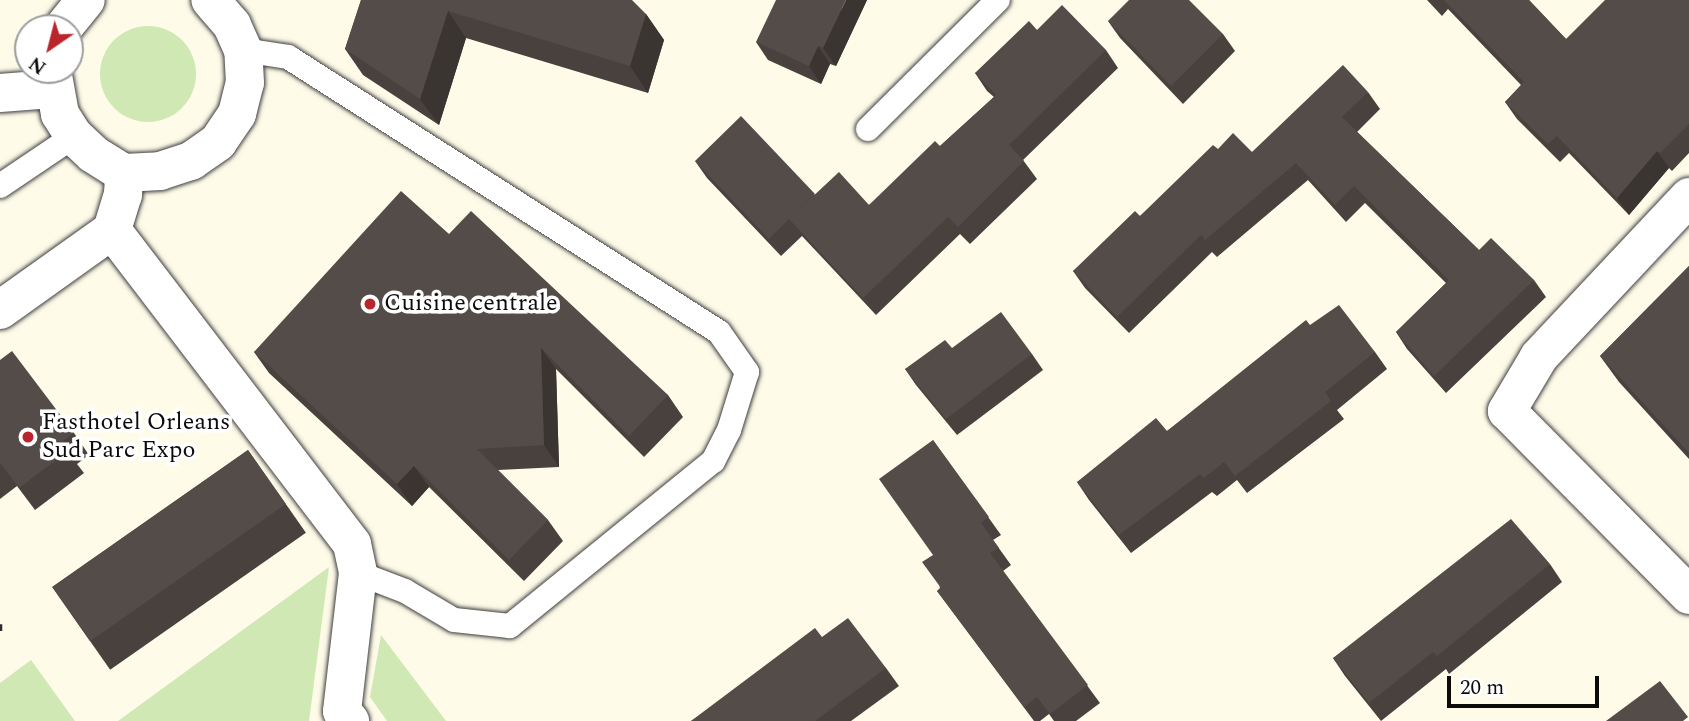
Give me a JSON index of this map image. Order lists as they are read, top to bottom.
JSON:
{
  "places": ["Cuisine centrale", "Fasthotel Orleans Sud Parc Expo"],
  "scale_bar": "20 m",
  "north": "bottom left"
}
